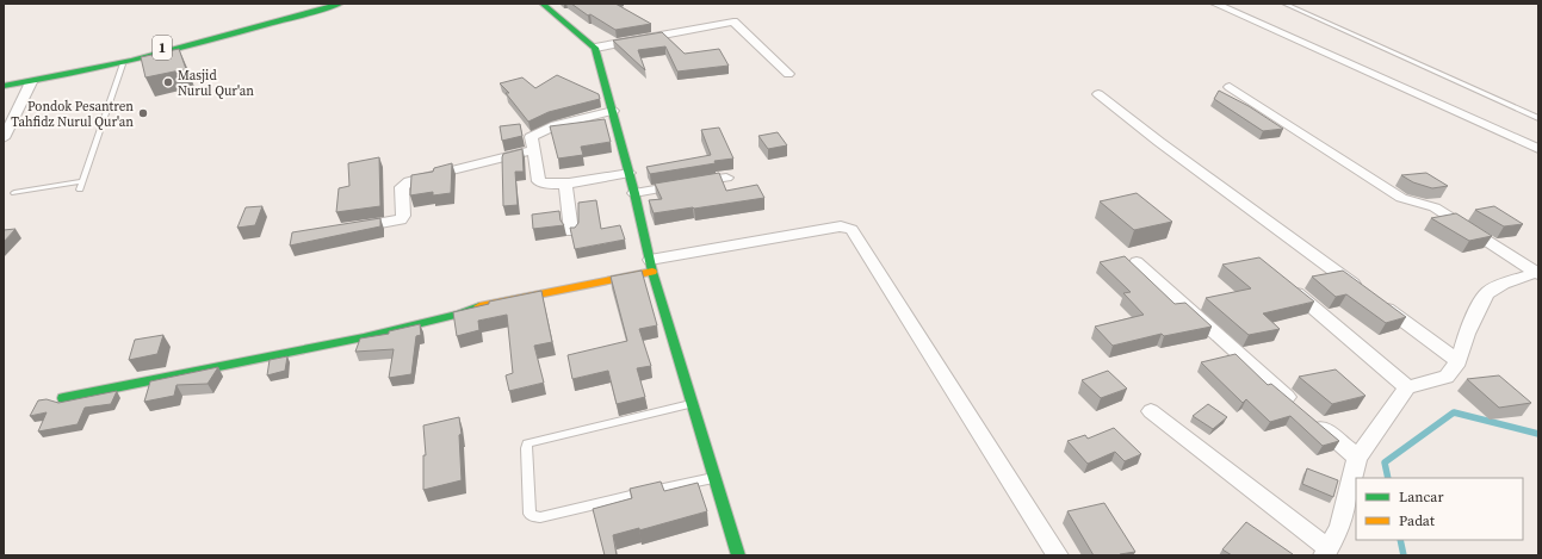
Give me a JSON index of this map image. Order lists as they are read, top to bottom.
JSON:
{
  "streets": {
    "main road": ["1"]
  },
  "places": ["Masjid Nurul Qur'an", "Pondok Pesantren Tahfidz Nurul Qur'an"],
  "legend": ["Lancar", "Padat"]
}
